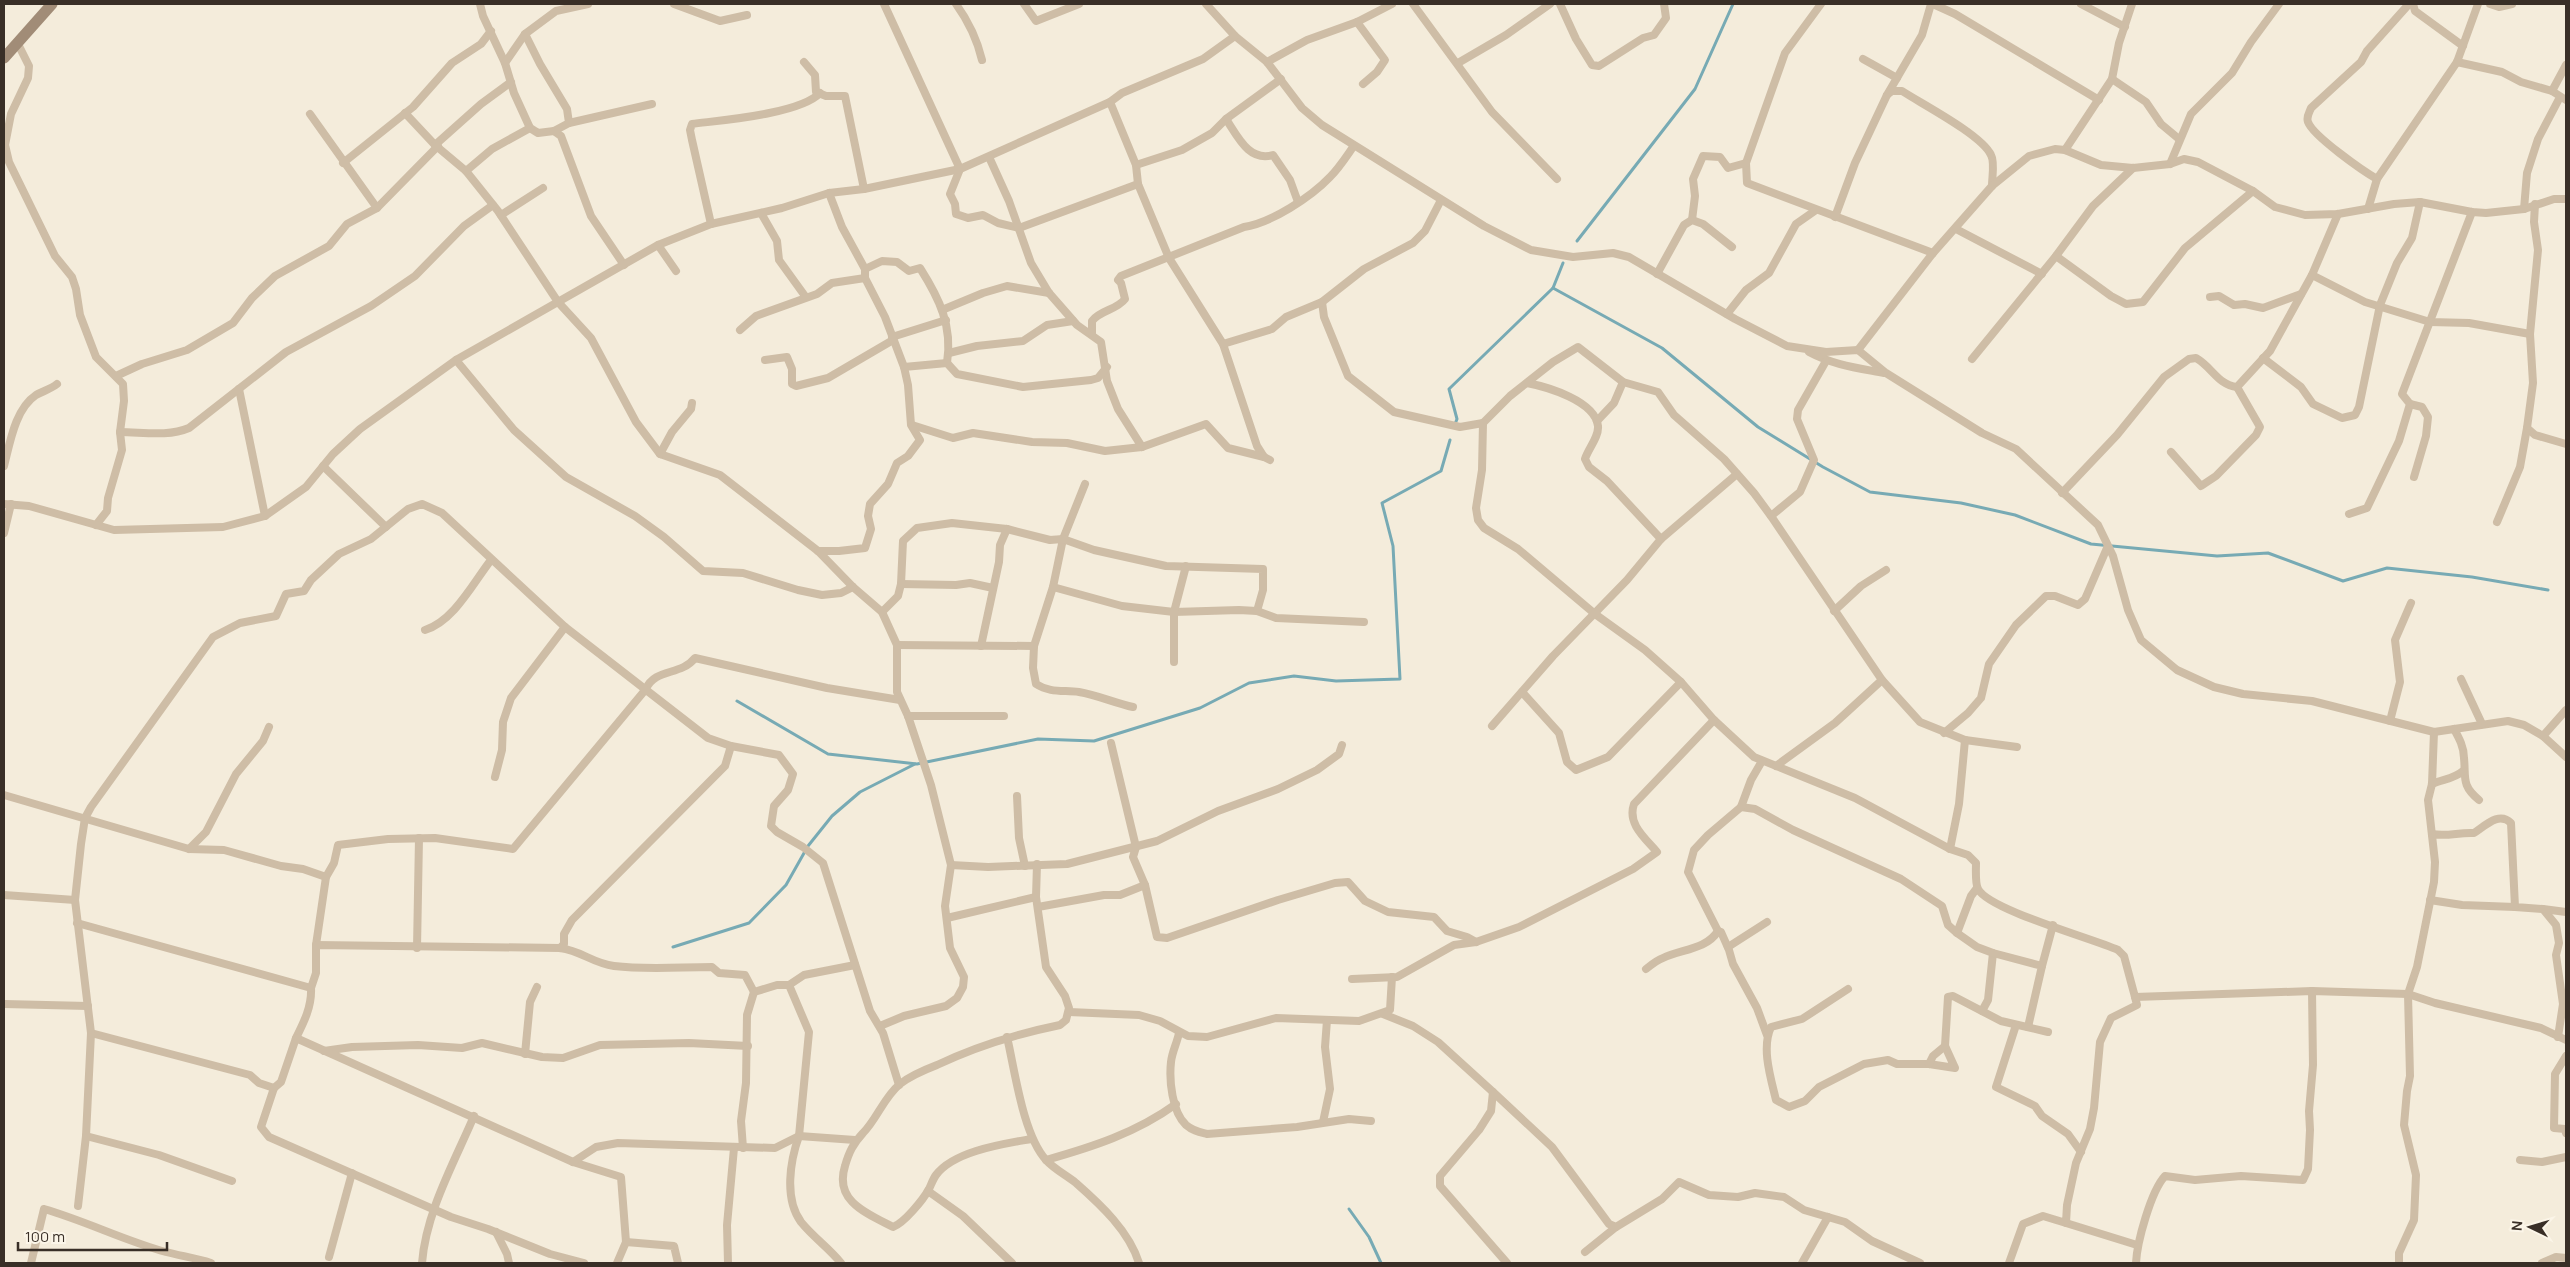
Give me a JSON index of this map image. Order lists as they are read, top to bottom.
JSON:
{
  "scale_bar": "100 m",
  "north": "left"
}
